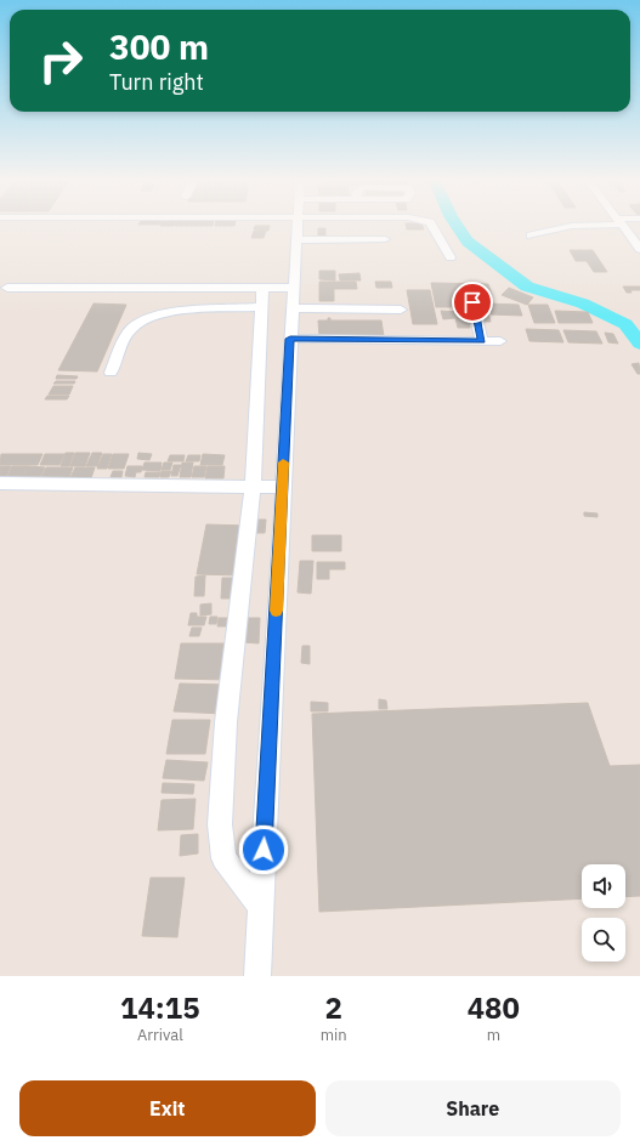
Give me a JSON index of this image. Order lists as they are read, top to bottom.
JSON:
{
  "page": {
    "turn": ["300 m", "Turn right"],
    "eta": [
      "14:15",
      "Arrival",
      "2",
      "min",
      "480",
      "m"
    ],
    "buttons": ["Exit", "Share"]
  }
}
